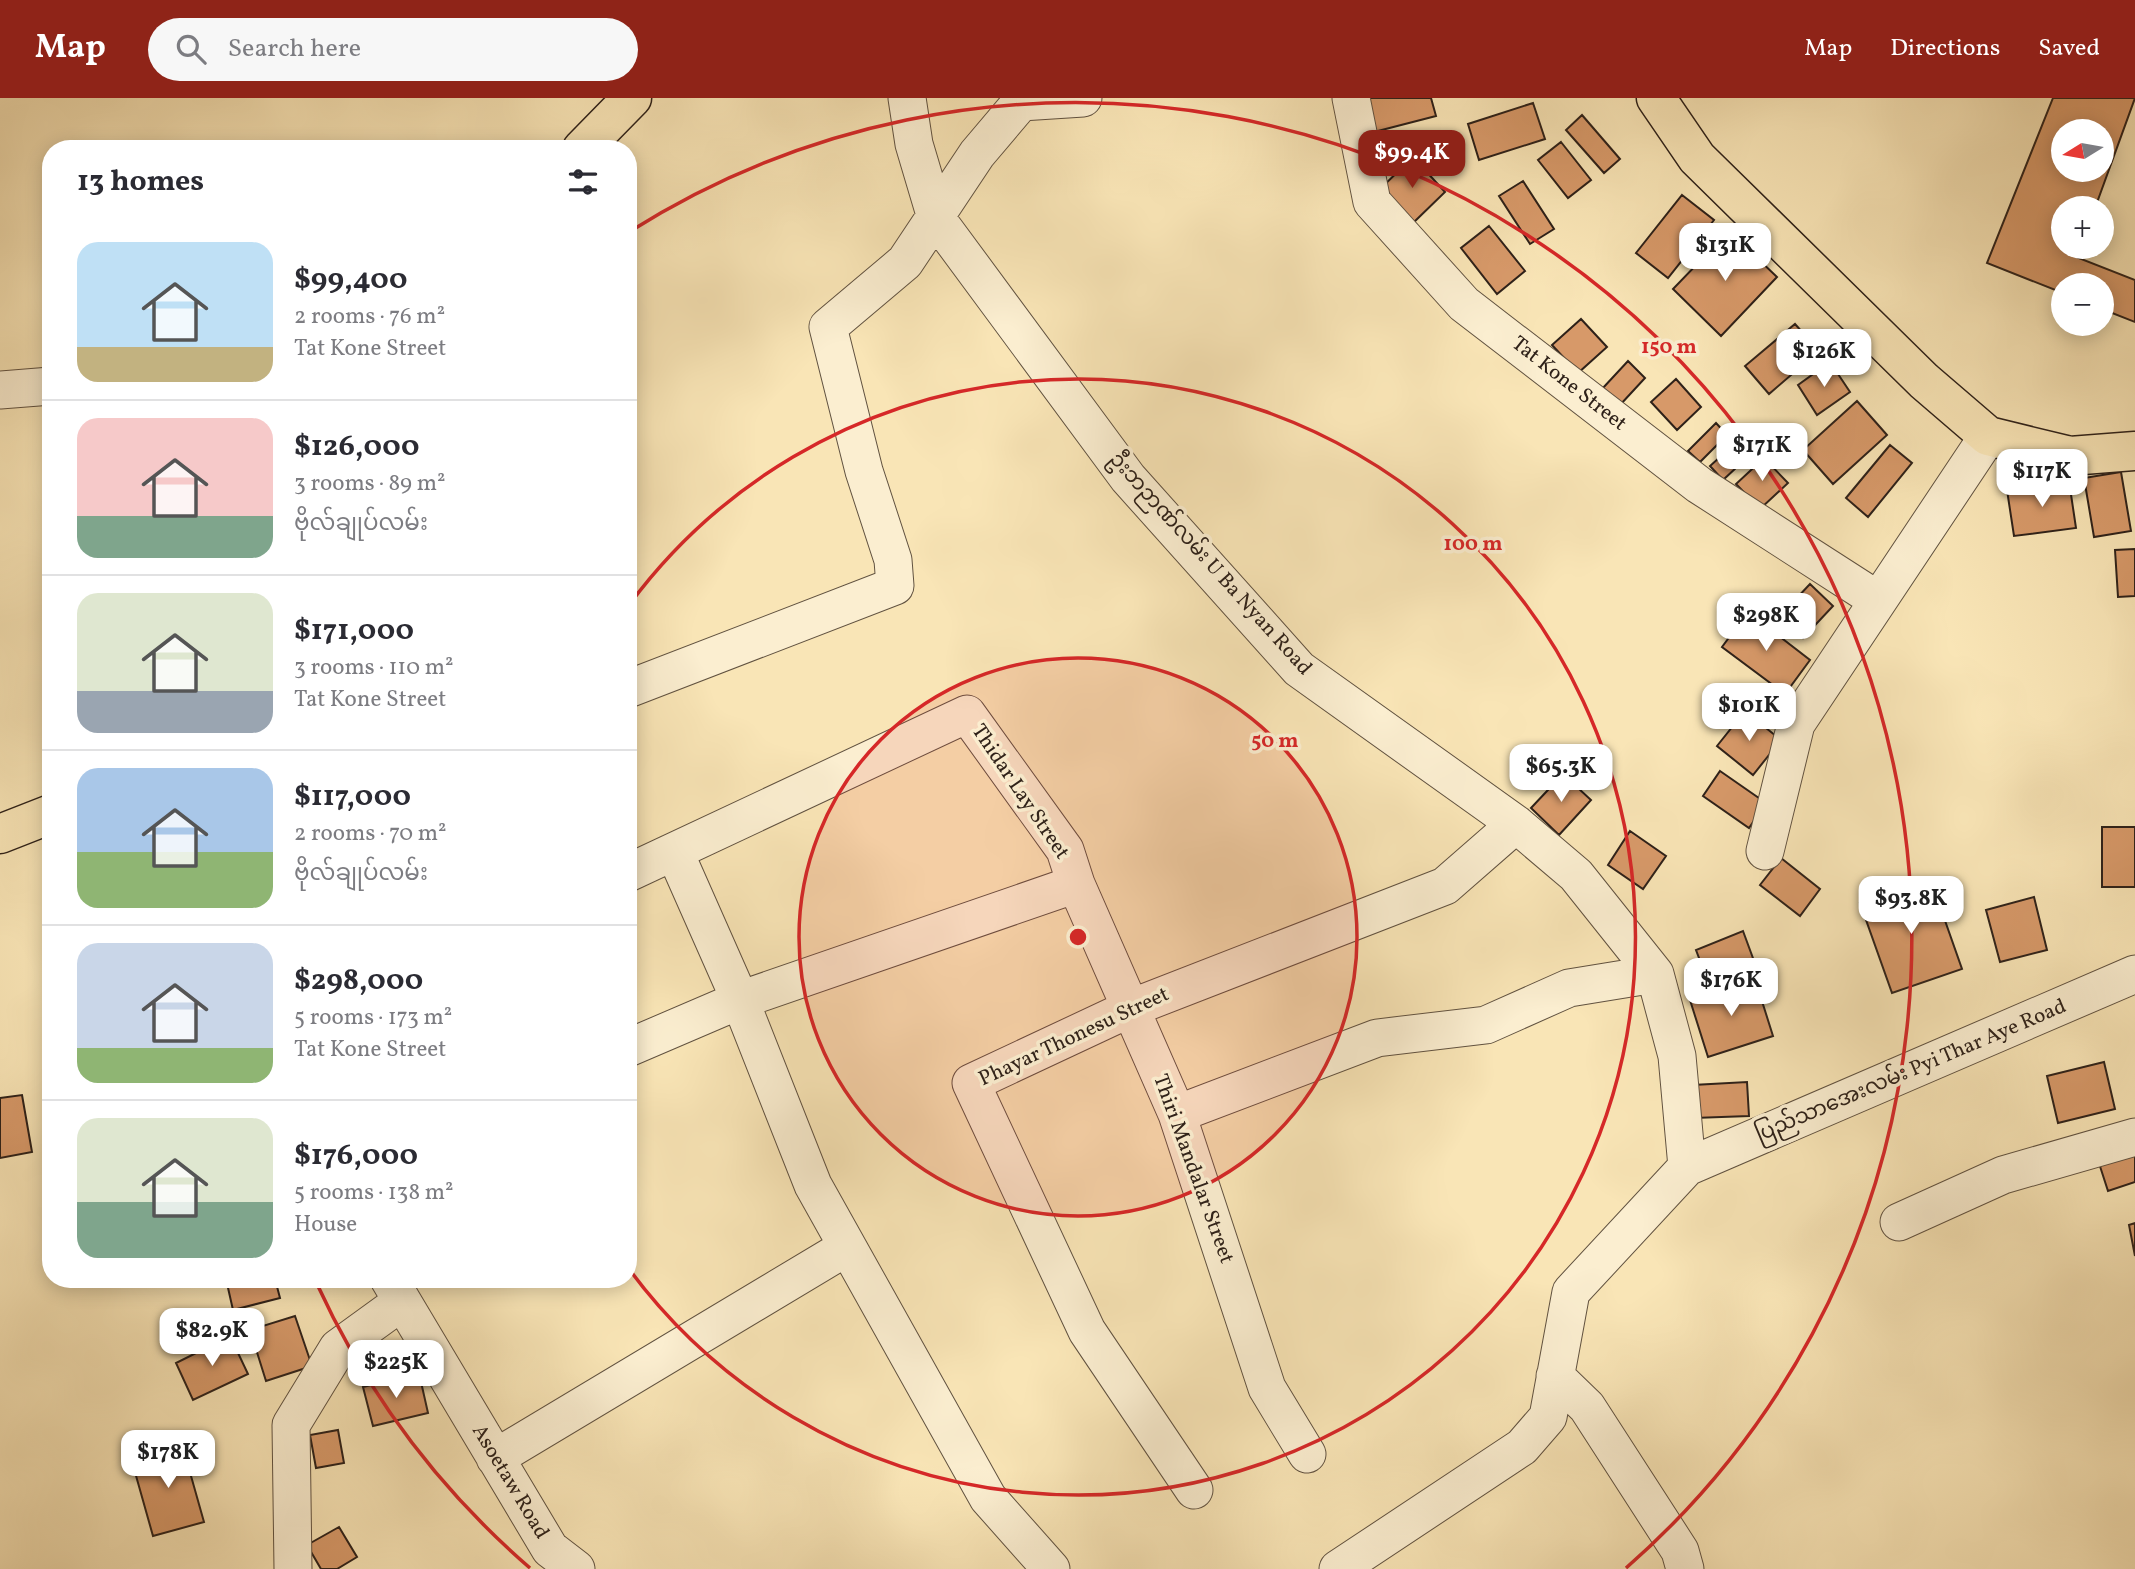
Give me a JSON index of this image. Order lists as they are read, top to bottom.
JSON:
{
  "streets": {
    "street": [
      "Tat Kone Street",
      "ဦးဘဉာဏ်လမ်း U Ba Nyan Road",
      "Thidar Lay Street",
      "Phayar Thonesu Street",
      "ပြည်သာအေးလမ်း Pyi Thar Aye Road",
      "Thiri Mandalar Street",
      "Asoetaw Road"
    ]
  },
  "crossings": [
    ["ဦးဘဉာဏ်လမ်း U Ba Nyan Road", "Phayar Thonesu Street"],
    ["ဦးဘဉာဏ်လမ်း U Ba Nyan Road", "ပြည်သာအေးလမ်း Pyi Thar Aye Road"],
    ["Thidar Lay Street", "Thiri Mandalar Street"],
    ["Phayar Thonesu Street", "Thiri Mandalar Street"]
  ],
  "north": "left",
  "page": {
    "header": "Map",
    "search": "Search here",
    "nav": ["Map", "Directions", "Saved"],
    "map_buttons": ["+", "−"],
    "price": [
      "$99.4K",
      "$131K",
      "$126K",
      "$171K",
      "$117K",
      "$298K",
      "$101K",
      "$65.3K",
      "$93.8K",
      "$176K",
      "$82.9K",
      "$225K",
      "$178K"
    ],
    "heading": "13 homes",
    "list": [
      {
        "name": "$99,400",
        "note": "2 rooms · 76 m² · Tat Kone Street"
      },
      {
        "name": "$126,000",
        "note": "3 rooms · 89 m² · ဗိုလ်ချုပ်လမ်း"
      },
      {
        "name": "$171,000",
        "note": "3 rooms · 110 m² · Tat Kone Street"
      },
      {
        "name": "$117,000",
        "note": "2 rooms · 70 m² · ဗိုလ်ချုပ်လမ်း"
      },
      {
        "name": "$298,000",
        "note": "5 rooms · 173 m² · Tat Kone Street"
      },
      {
        "name": "$176,000",
        "note": "5 rooms · 138 m² · House"
      }
    ]
  },
  "rings": ["150 m", "100 m", "50 m"]
}
